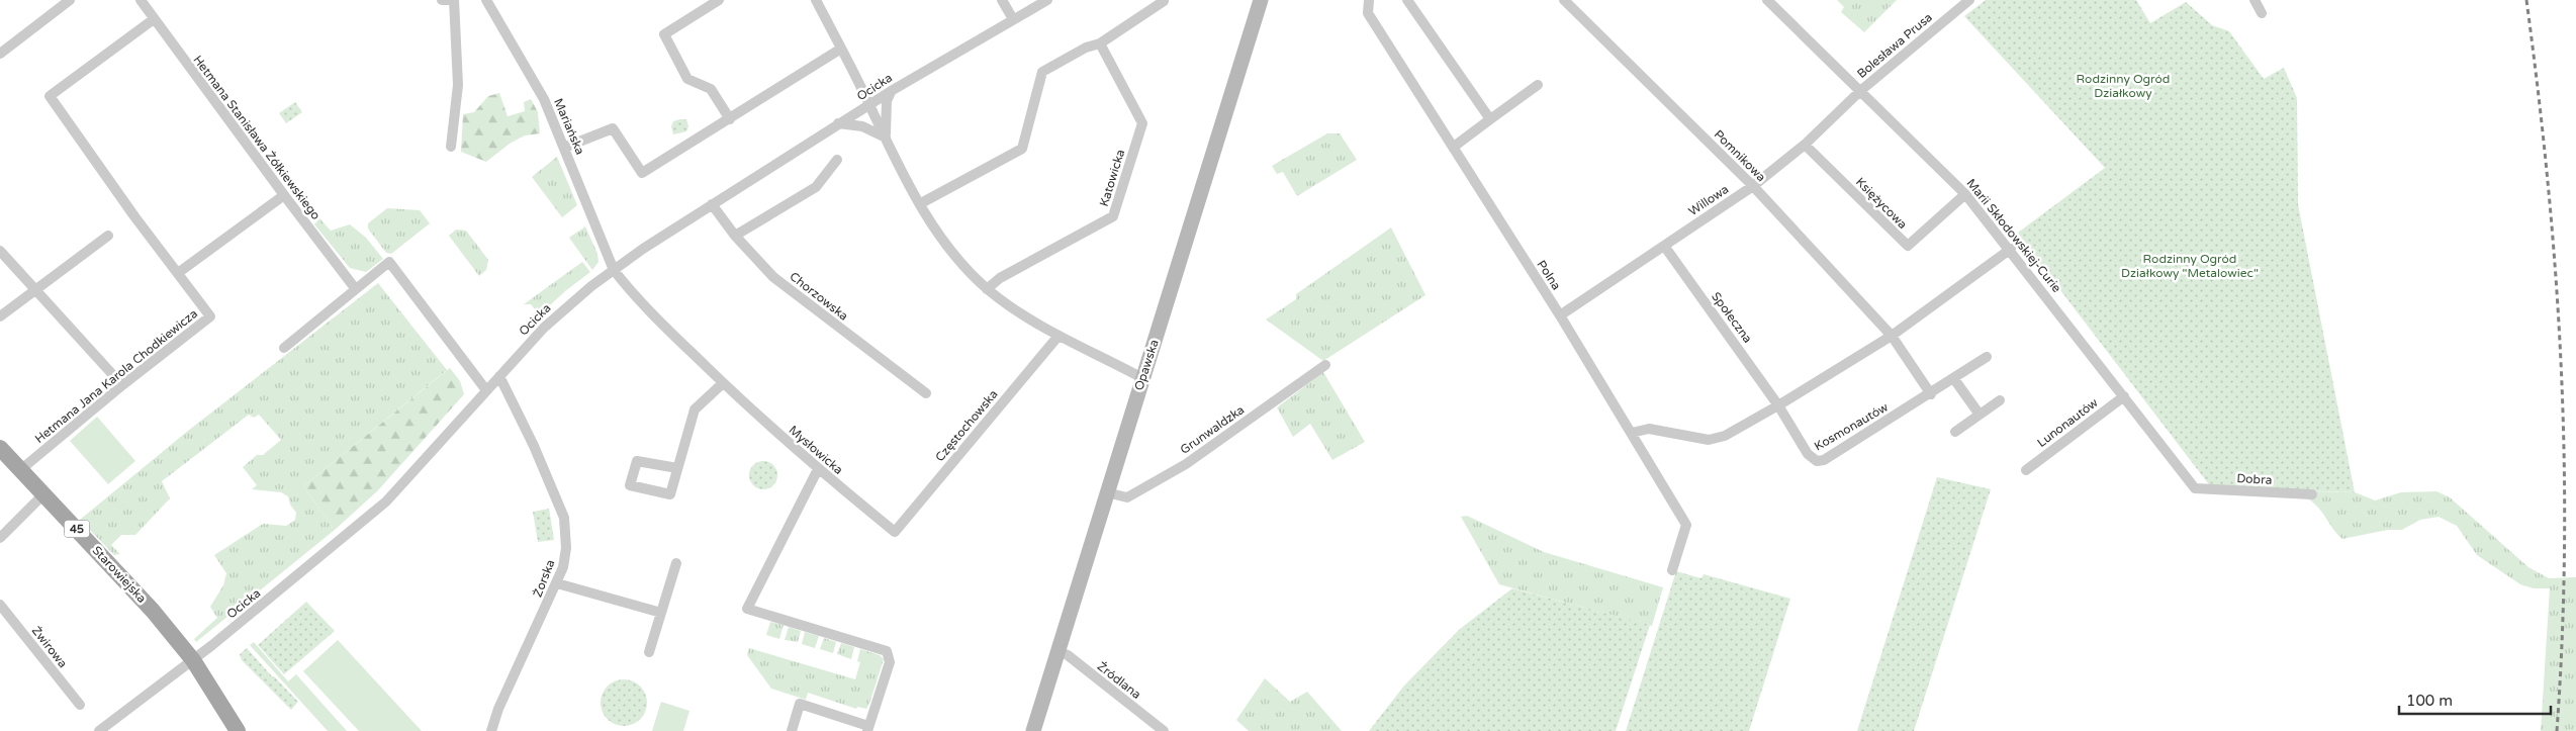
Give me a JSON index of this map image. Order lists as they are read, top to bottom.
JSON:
{
  "streets": {
    "main road": ["Opawska", "45", "Starowiejska"],
    "street": [
      "Bolesława Prusa",
      "Ocicka",
      "Mariańska",
      "Hetmana Stanisława Żółkiewskiego",
      "Pomnikowa",
      "Katowicka",
      "Willowa",
      "Księżycowa",
      "Marii Skłodowskiej-Curie",
      "Polna",
      "Chorzowska",
      "Społeczna",
      "Hetmana Jana Karola Chodkiewicza",
      "Lunonautów",
      "Częstochowska",
      "Kosmonautów",
      "Grunwaldzka",
      "Mysłowicka",
      "Dobra",
      "Żorska",
      "Żwirowa",
      "Źródlana"
    ]
  },
  "crossings": [
    ["Bolesława Prusa", "Willowa"],
    ["Bolesława Prusa", "Marii Skłodowskiej-Curie"],
    ["Ocicka", "Mariańska"],
    ["Ocicka", "Chorzowska"],
    ["Ocicka", "Mysłowicka"],
    ["Ocicka", "45"],
    ["Ocicka", "Starowiejska"],
    ["Ocicka", "Żorska"],
    ["Mariańska", "Mysłowicka"],
    ["Hetmana Stanisława Żółkiewskiego", "Hetmana Jana Karola Chodkiewicza"],
    ["Pomnikowa", "Willowa"],
    ["Willowa", "Księżycowa"],
    ["Willowa", "Marii Skłodowskiej-Curie"],
    ["Willowa", "Polna"],
    ["Willowa", "Społeczna"],
    ["Księżycowa", "Marii Skłodowskiej-Curie"],
    ["Marii Skłodowskiej-Curie", "Lunonautów"],
    ["Marii Skłodowskiej-Curie", "Dobra"],
    ["Społeczna", "Kosmonautów"],
    ["Opawska", "Grunwaldzka"],
    ["Opawska", "Źródlana"],
    ["Hetmana Jana Karola Chodkiewicza", "Starowiejska"],
    ["Częstochowska", "Mysłowicka"],
    ["45", "Starowiejska"]
  ],
  "parks": ["Rodzinny Ogród Działkowy", "Rodzinny Ogród Działkowy \"Metalowiec\""],
  "scale_bar": "100 m"
}
